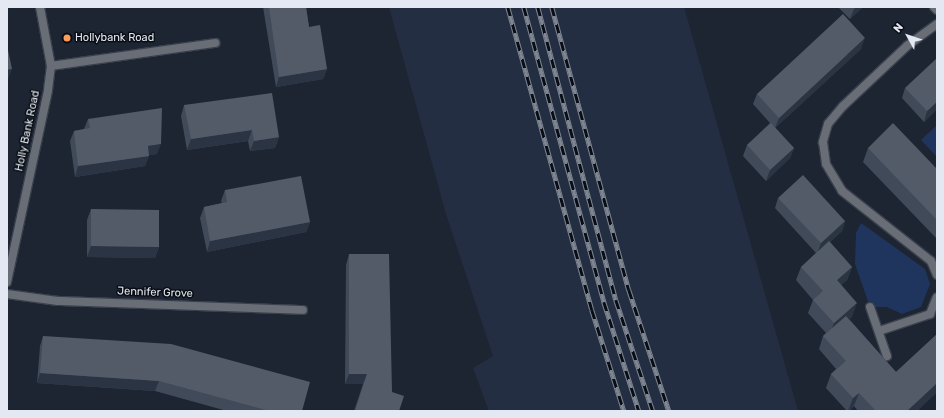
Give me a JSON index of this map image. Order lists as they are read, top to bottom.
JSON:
{
  "streets": {
    "street": ["Holly Bank Road", "Jennifer Grove"]
  },
  "places": ["Hollybank Road"],
  "north": "top left"
}
